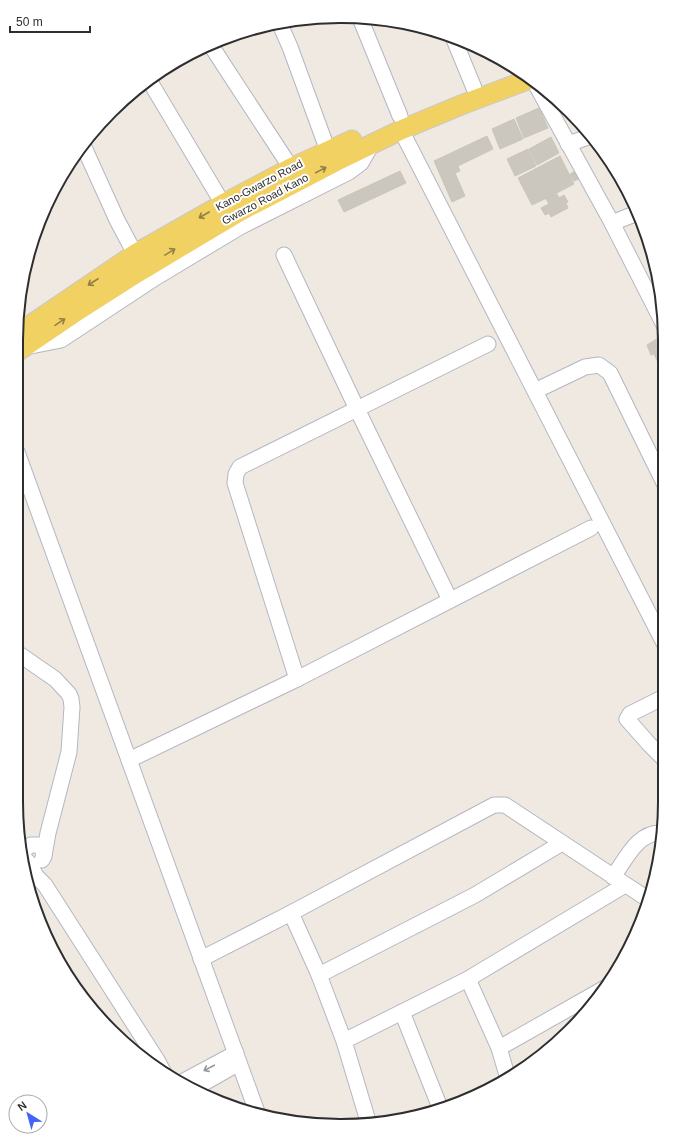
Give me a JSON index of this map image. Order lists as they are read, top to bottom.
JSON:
{
  "streets": {
    "main road": ["Kano-Gwarzo Road", "Gwarzo Road Kano"]
  },
  "crossings": [
    ["Kano-Gwarzo Road", "Gwarzo Road Kano"]
  ],
  "one_way": ["Kano-Gwarzo Road"],
  "scale_bar": "50 m",
  "north": "top left"
}
